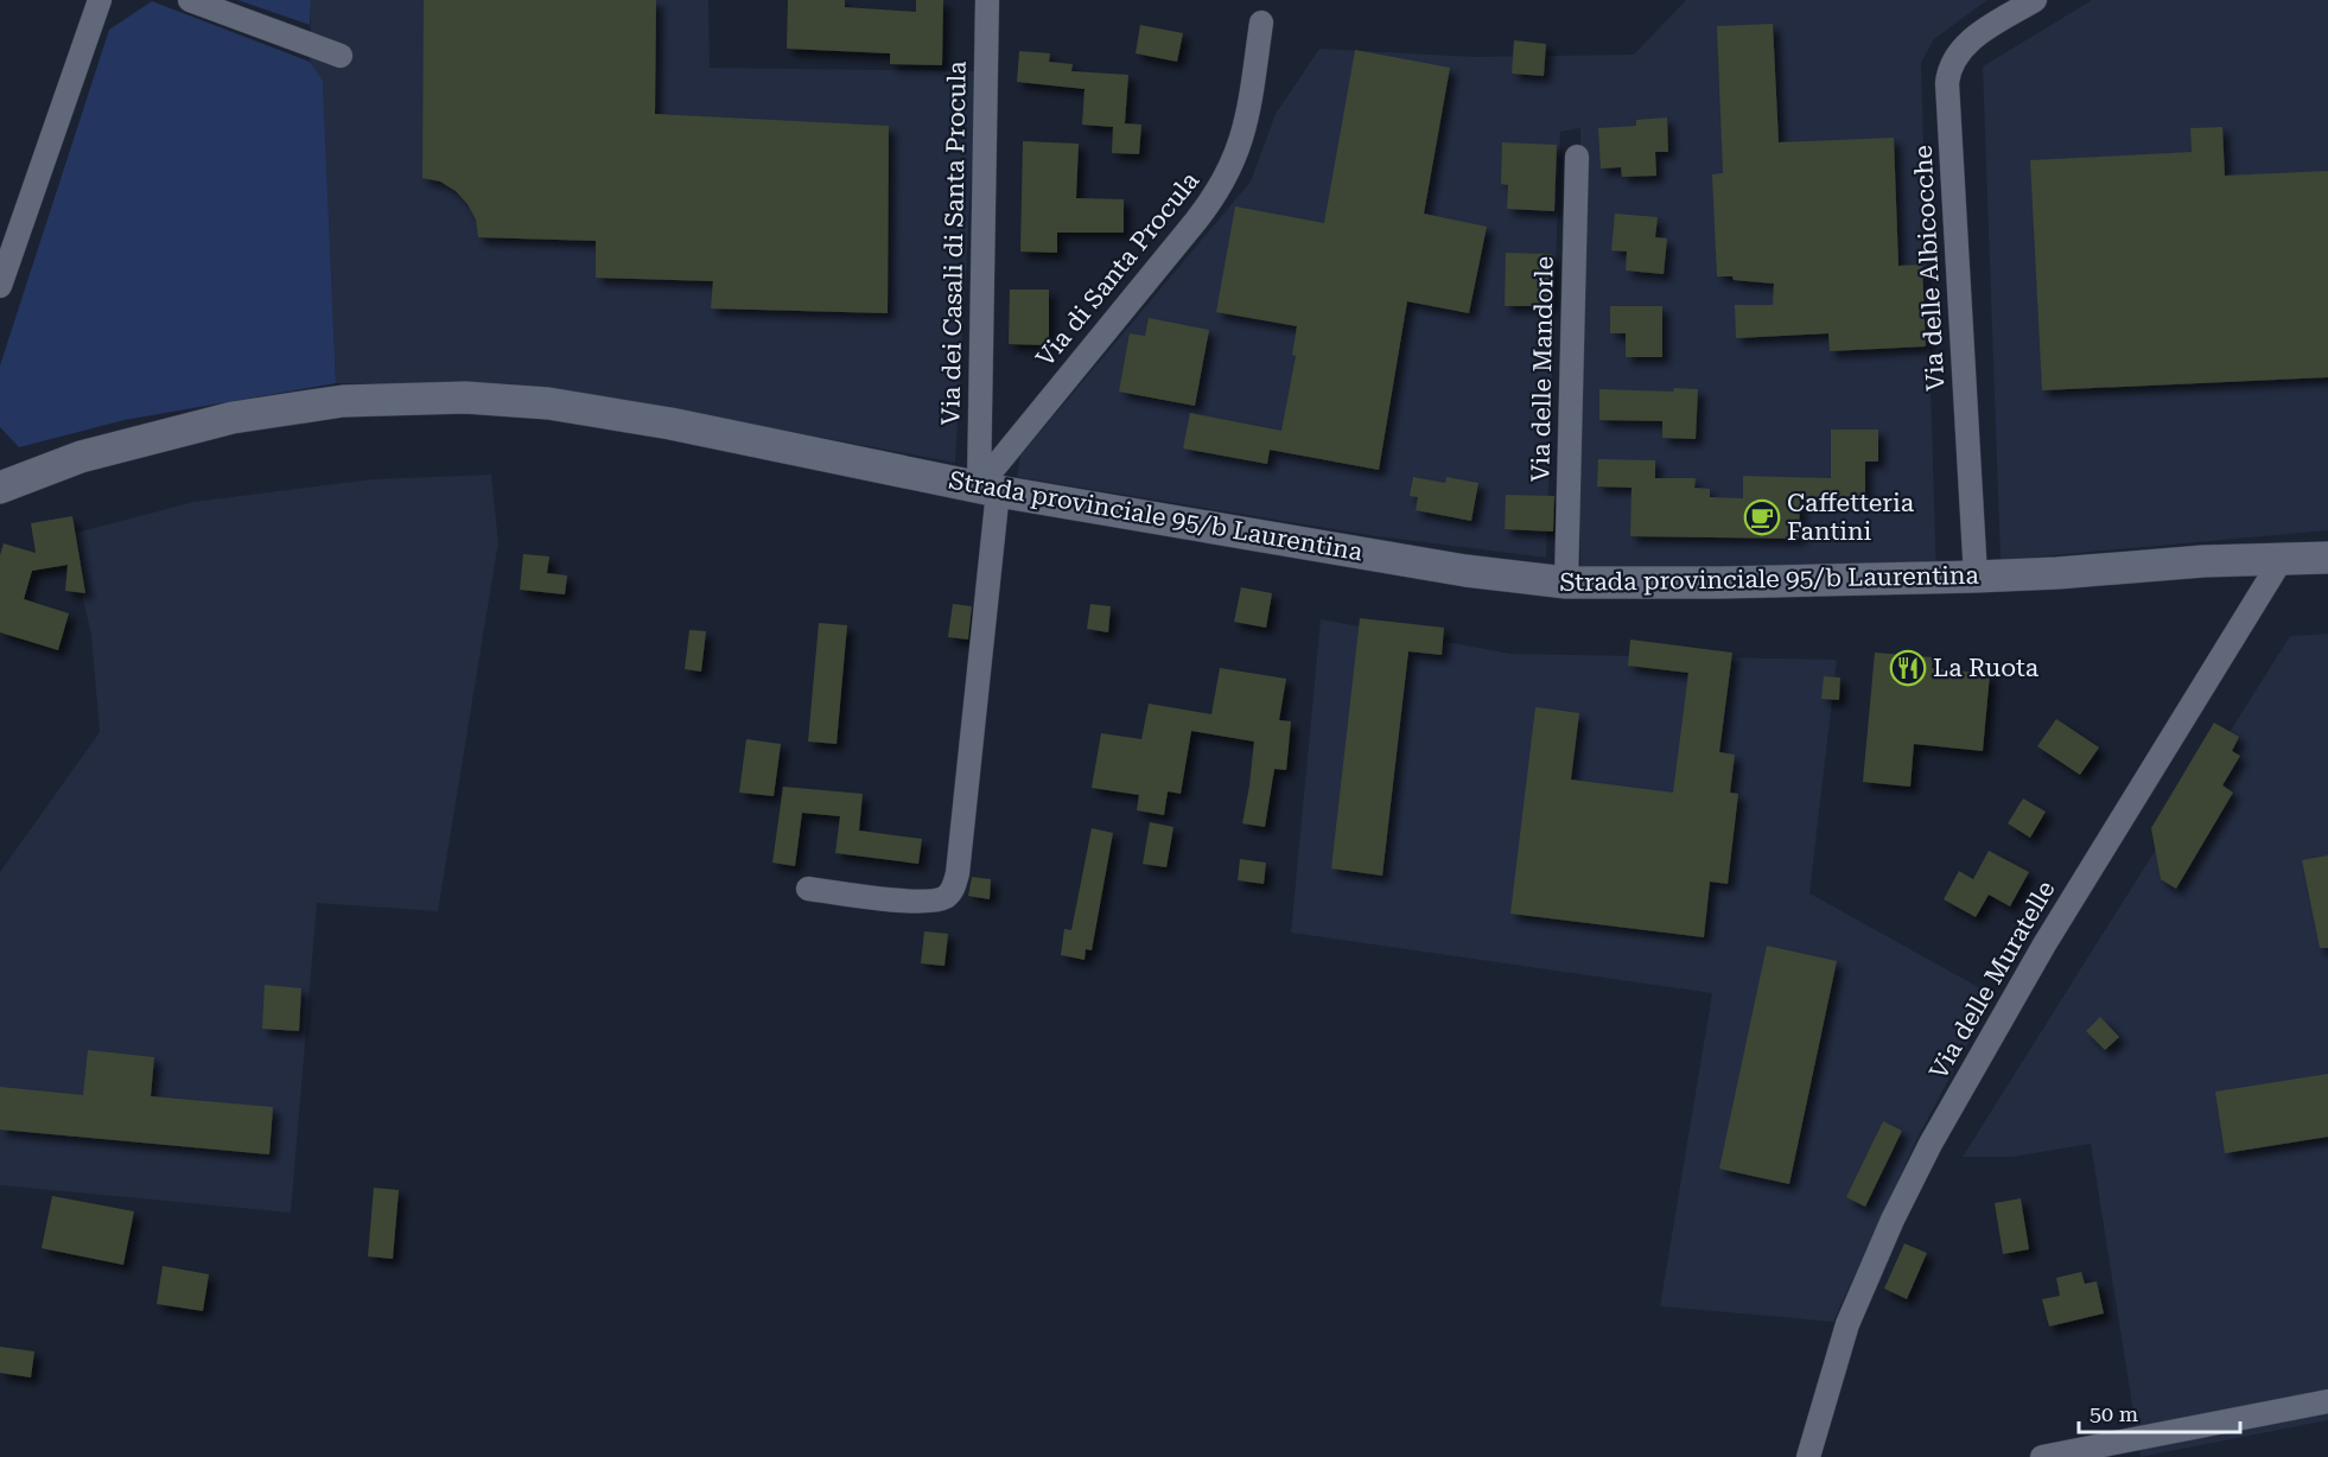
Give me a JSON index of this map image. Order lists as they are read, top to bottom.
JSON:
{
  "streets": {
    "main road": ["Strada provinciale 95/b Laurentina"],
    "street": [
      "Via dei Casali di Santa Procula",
      "Via delle Albicocche",
      "Via di Santa Procula",
      "Via delle Mandorle",
      "Via delle Muratelle"
    ]
  },
  "crossings": [
    ["Via dei Casali di Santa Procula", "Via di Santa Procula"],
    ["Via dei Casali di Santa Procula", "Strada provinciale 95/b Laurentina"],
    ["Via delle Albicocche", "Strada provinciale 95/b Laurentina"],
    ["Via di Santa Procula", "Strada provinciale 95/b Laurentina"],
    ["Via delle Mandorle", "Strada provinciale 95/b Laurentina"],
    ["Strada provinciale 95/b Laurentina", "Via delle Muratelle"]
  ],
  "places": {
    "cafe": ["Caffetteria Fantini"],
    "restaurant": ["La Ruota"]
  },
  "scale_bar": "50 m"
}
